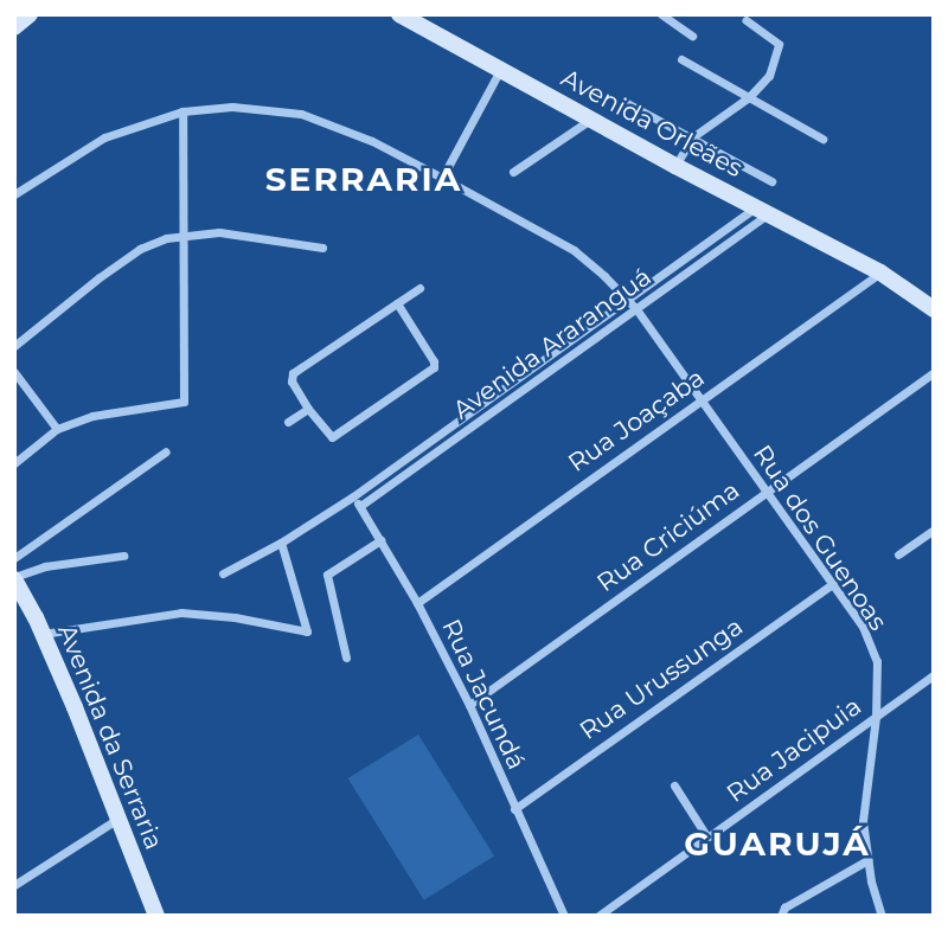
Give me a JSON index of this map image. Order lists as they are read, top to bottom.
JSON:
{
  "streets": {
    "street": [
      "Avenida Orleães",
      "Avenida Araranguá",
      "Rua Joaçaba",
      "Rua Criciúma",
      "Rua dos Guenoas",
      "Rua Urussunga",
      "Rua Jacundá",
      "Avenida da Serraria",
      "Rua Jacipuia"
    ]
  },
  "crossings": [
    ["Avenida Orleães", "Avenida Araranguá"],
    ["Avenida Orleães", "Rua Joaçaba"],
    ["Avenida Araranguá", "Rua dos Guenoas"],
    ["Avenida Araranguá", "Rua Jacundá"],
    ["Rua Joaçaba", "Rua dos Guenoas"],
    ["Rua Joaçaba", "Rua Jacundá"],
    ["Rua Criciúma", "Rua dos Guenoas"],
    ["Rua Criciúma", "Rua Jacundá"],
    ["Rua dos Guenoas", "Rua Urussunga"],
    ["Rua dos Guenoas", "Rua Jacipuia"],
    ["Rua Urussunga", "Rua Jacundá"]
  ],
  "districts": ["SERRARIA", "GUARUJÁ"]
}
